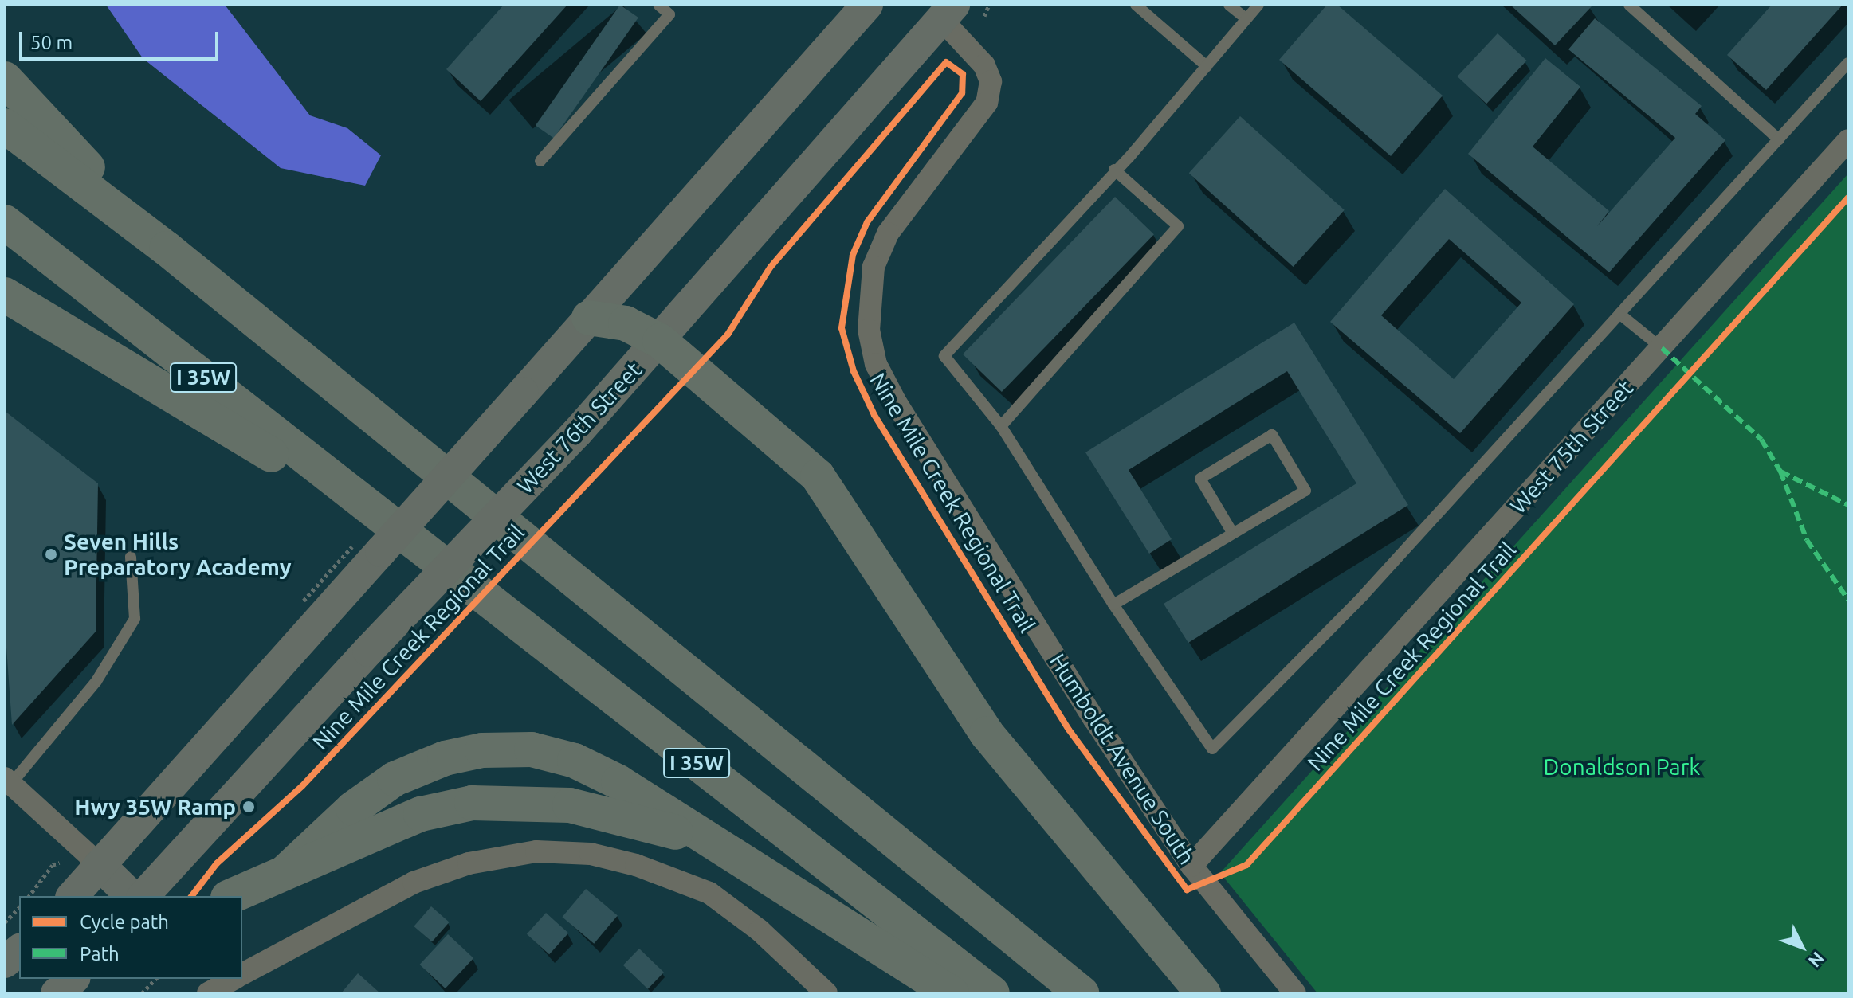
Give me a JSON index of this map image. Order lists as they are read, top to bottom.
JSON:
{
  "streets": {
    "highway": ["I 35W"],
    "street": ["West 76th Street", "West 75th Street", "Humboldt Avenue South"],
    "cycle path": ["Nine Mile Creek Regional Trail"]
  },
  "crossings": [
    ["West 76th Street", "Humboldt Avenue South"],
    ["West 75th Street", "Humboldt Avenue South"]
  ],
  "parks": ["Donaldson Park"],
  "places": ["Seven Hills Preparatory Academy", "Hwy 35W Ramp"],
  "legend": ["Cycle path", "Path"],
  "scale_bar": "50 m",
  "north": "bottom right"
}
